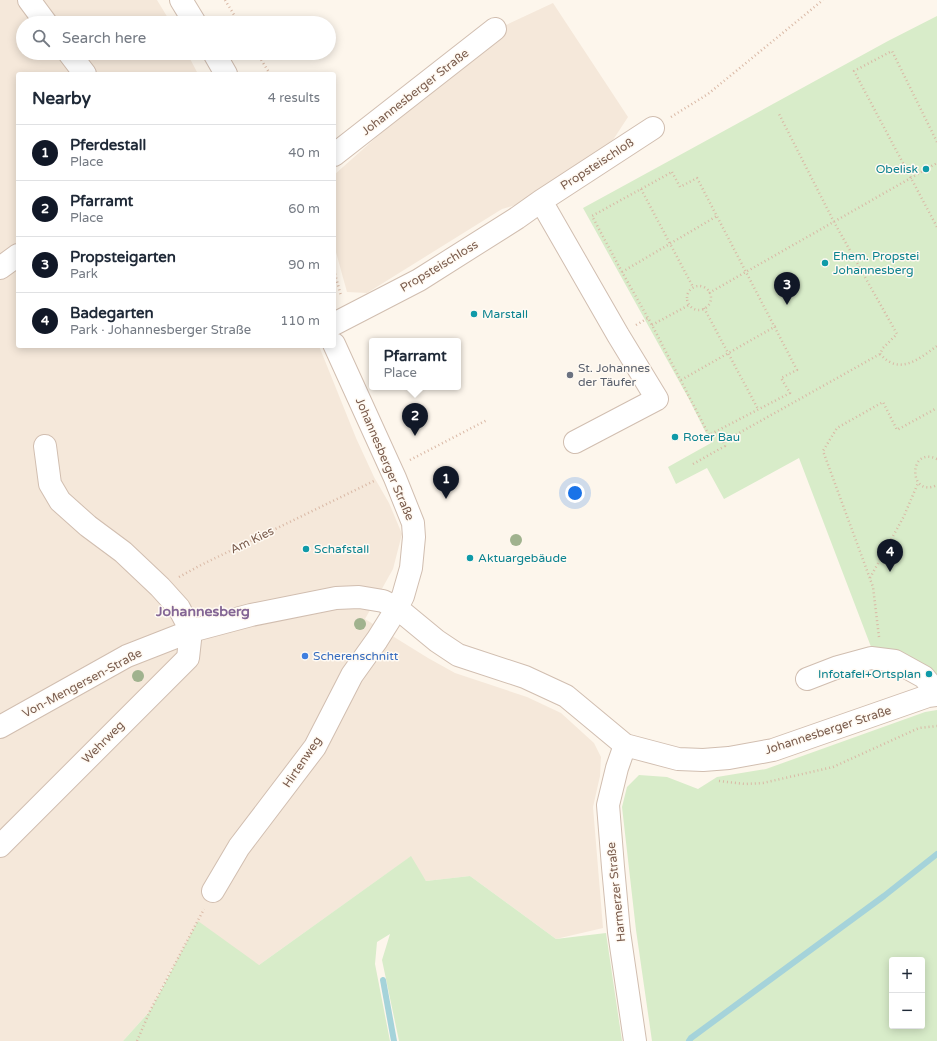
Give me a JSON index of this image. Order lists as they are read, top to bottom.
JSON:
{
  "streets": {
    "street": [
      "Johannesberger Straße",
      "Propsteischloß",
      "Propsteischloss",
      "Von-Mengersen-Straße",
      "Wehrweg",
      "Hirtenweg",
      "Harmerzer Straße"
    ],
    "path": ["Am Kies"]
  },
  "crossings": [
    ["Johannesberger Straße", "Am Kies"],
    ["Johannesberger Straße", "Von-Mengersen-Straße"],
    ["Johannesberger Straße", "Hirtenweg"],
    ["Johannesberger Straße", "Harmerzer Straße"],
    ["Propsteischloß", "Propsteischloss"],
    ["Von-Mengersen-Straße", "Wehrweg"],
    ["Von-Mengersen-Straße", "Hirtenweg"]
  ],
  "districts": ["Johannesberg"],
  "places": [
    "Obelisk",
    "Ehem. Propstei Johannesberg",
    "Marstall",
    "St. Johannes der Täufer",
    "Roter Bau",
    "Schafstall",
    "Aktuargebäude",
    "Scherenschnitt",
    "Infotafel+Ortsplan"
  ],
  "page": {
    "search": "Search here",
    "heading": ["Nearby", "4 results"],
    "list": [
      {
        "mark": "1",
        "name": "Pferdestall",
        "note": "Place",
        "value": "40 m"
      },
      {
        "mark": "2",
        "name": "Pfarramt",
        "note": "Place",
        "value": "60 m"
      },
      {
        "mark": "3",
        "name": "Propsteigarten",
        "note": "Park",
        "value": "90 m"
      },
      {
        "mark": "4",
        "name": "Badegarten",
        "note": "Park · Johannesberger Straße",
        "value": "110 m"
      }
    ],
    "pins": [
      "3",
      "2",
      "1",
      "4"
    ],
    "popup": ["Pfarramt", "Place"],
    "map_buttons": ["+", "−"]
  }
}
